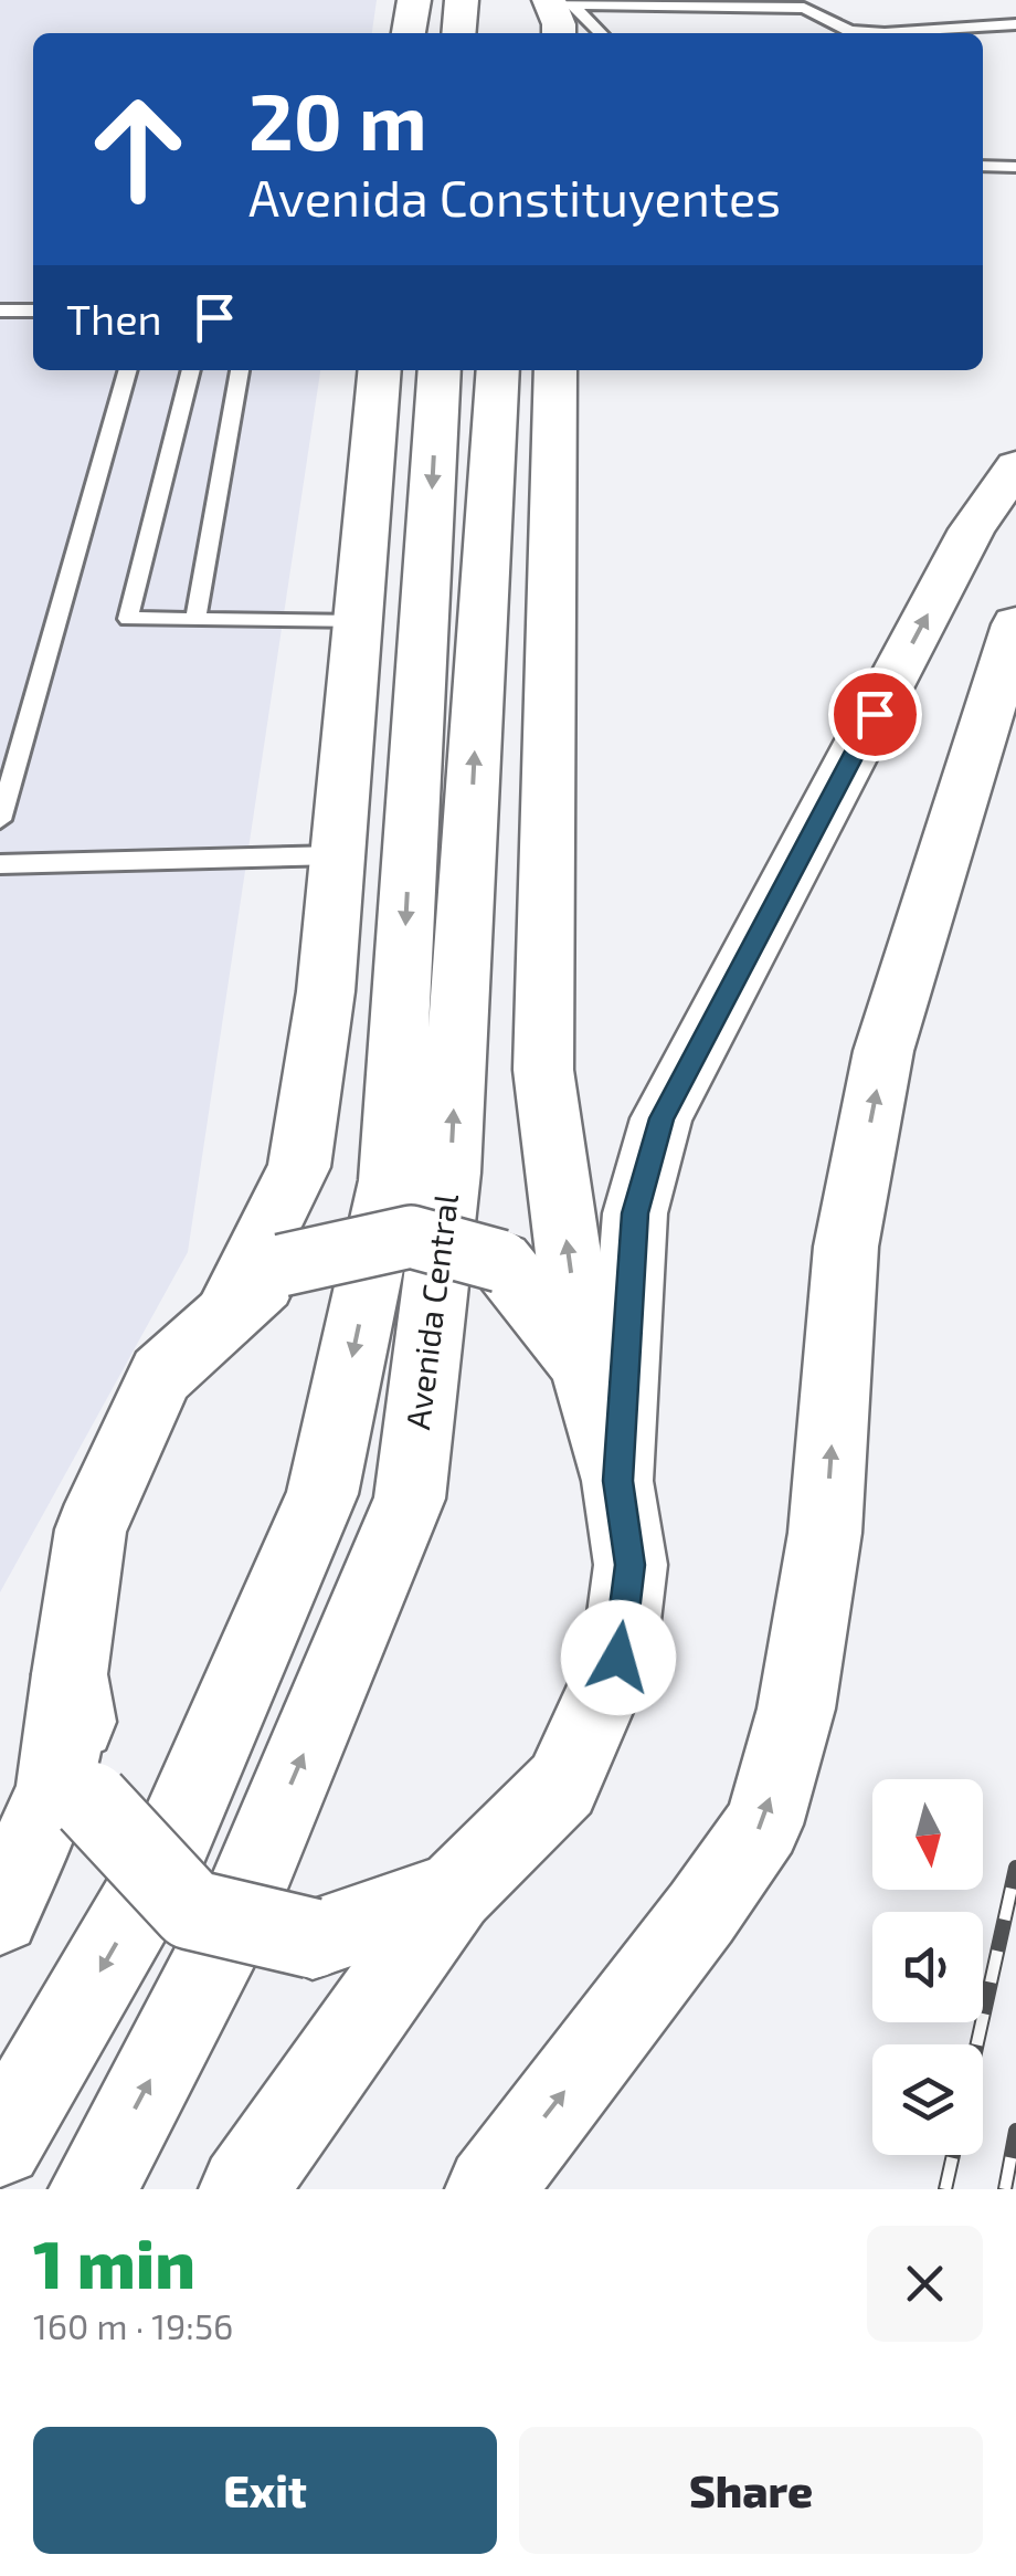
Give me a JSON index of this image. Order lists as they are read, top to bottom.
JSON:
{
  "streets": {
    "main road": ["Avenida Central"]
  },
  "north": "bottom",
  "page": {
    "turn": ["20 m", "Avenida Constituyentes"],
    "then": "Then",
    "heading": ["1 min", "160 m · 19:56"],
    "buttons": ["Exit", "Share"]
  }
}
